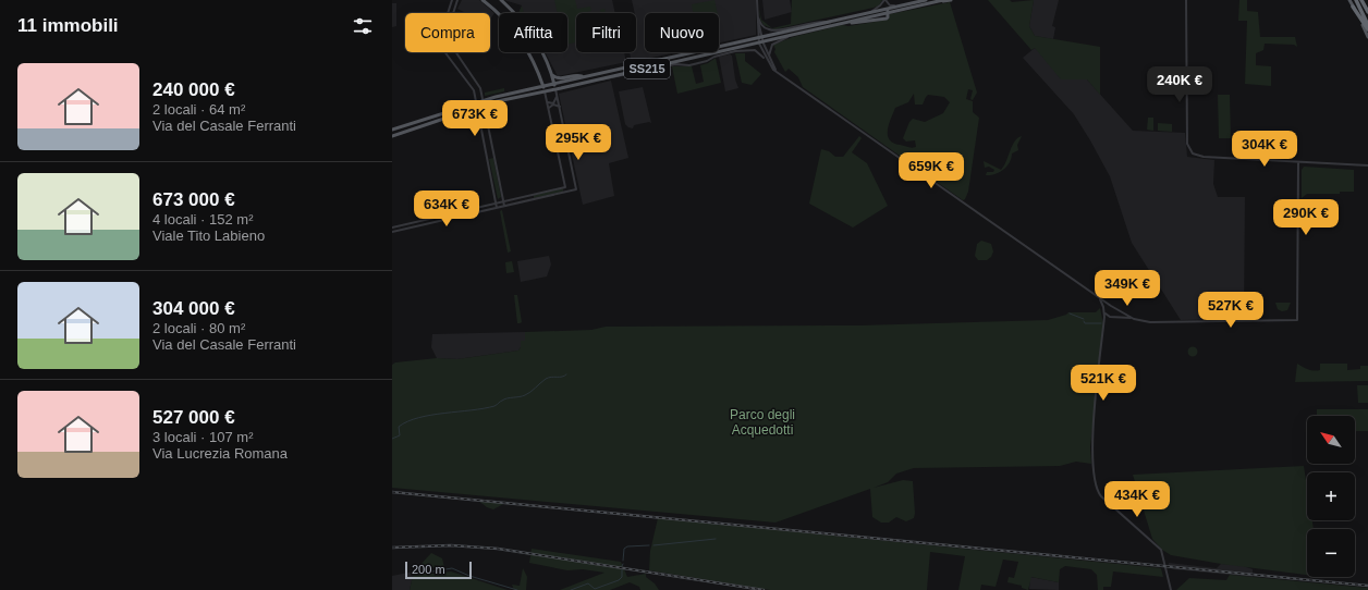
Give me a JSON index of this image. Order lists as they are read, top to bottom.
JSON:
{
  "streets": {
    "main road": ["SS215"]
  },
  "parks": ["Parco degli Acquedotti"],
  "scale_bar": "200 m",
  "north": "top left",
  "page": {
    "heading": "11 immobili",
    "chip": [
      "Compra",
      "Affitta",
      "Filtri",
      "Nuovo"
    ],
    "list": [
      {
        "name": "240 000 €",
        "note": "2 locali · 64 m² · Via del Casale Ferranti"
      },
      {
        "name": "673 000 €",
        "note": "4 locali · 152 m² · Viale Tito Labieno"
      },
      {
        "name": "304 000 €",
        "note": "2 locali · 80 m² · Via del Casale Ferranti"
      },
      {
        "name": "527 000 €",
        "note": "3 locali · 107 m² · Via Lucrezia Romana"
      }
    ],
    "price": [
      "240K €",
      "673K €",
      "295K €",
      "304K €",
      "659K €",
      "634K €",
      "290K €",
      "349K €",
      "527K €",
      "521K €",
      "434K €"
    ],
    "map_buttons": ["+", "−"],
    "scale": "200 m"
  }
}
